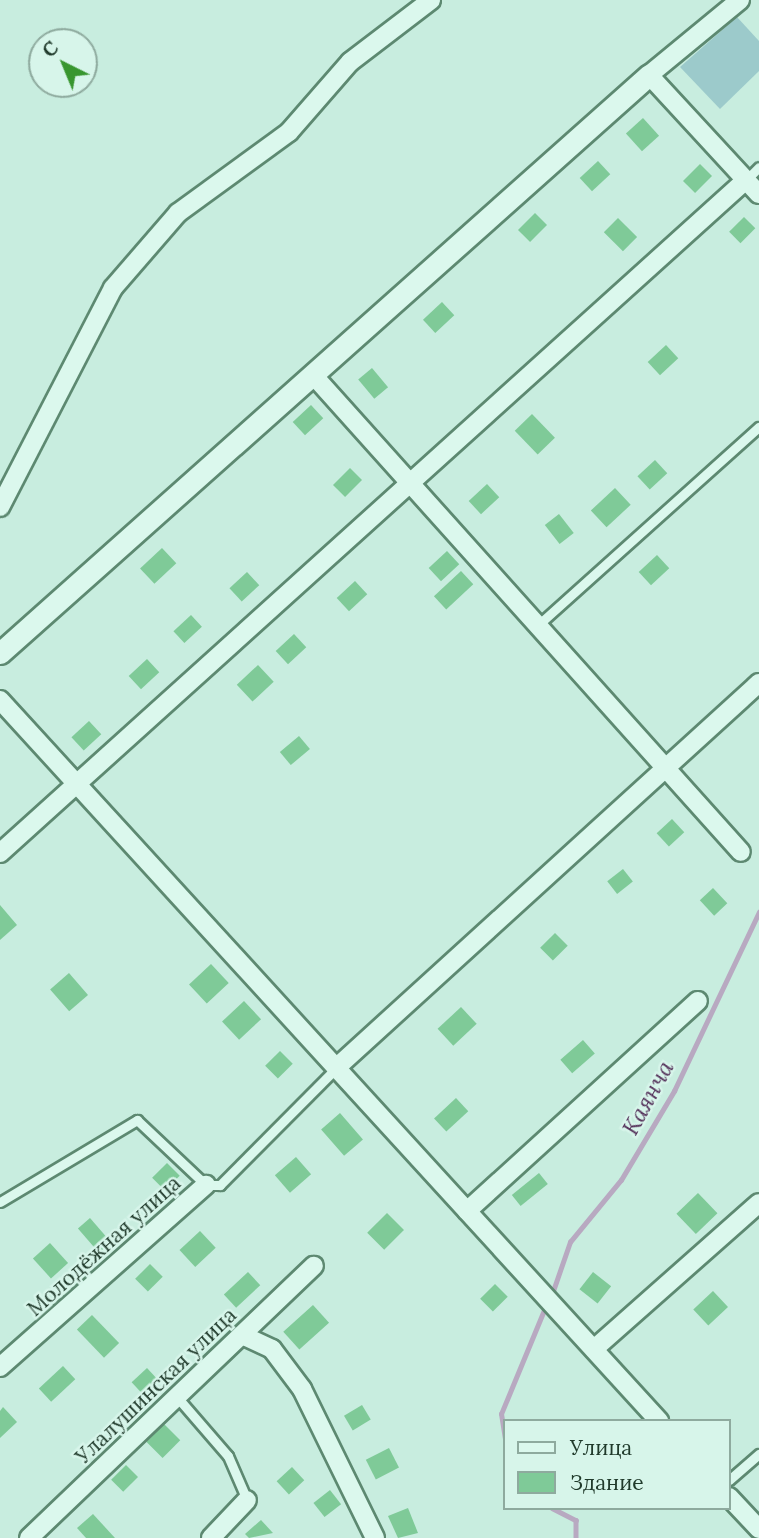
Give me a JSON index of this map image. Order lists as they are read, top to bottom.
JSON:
{
  "streets": {
    "street": ["Молодёжная улица", "Улалушинская улица"]
  },
  "water": ["Каянча"],
  "legend": ["Улица", "Здание"],
  "north": "top left"
}
